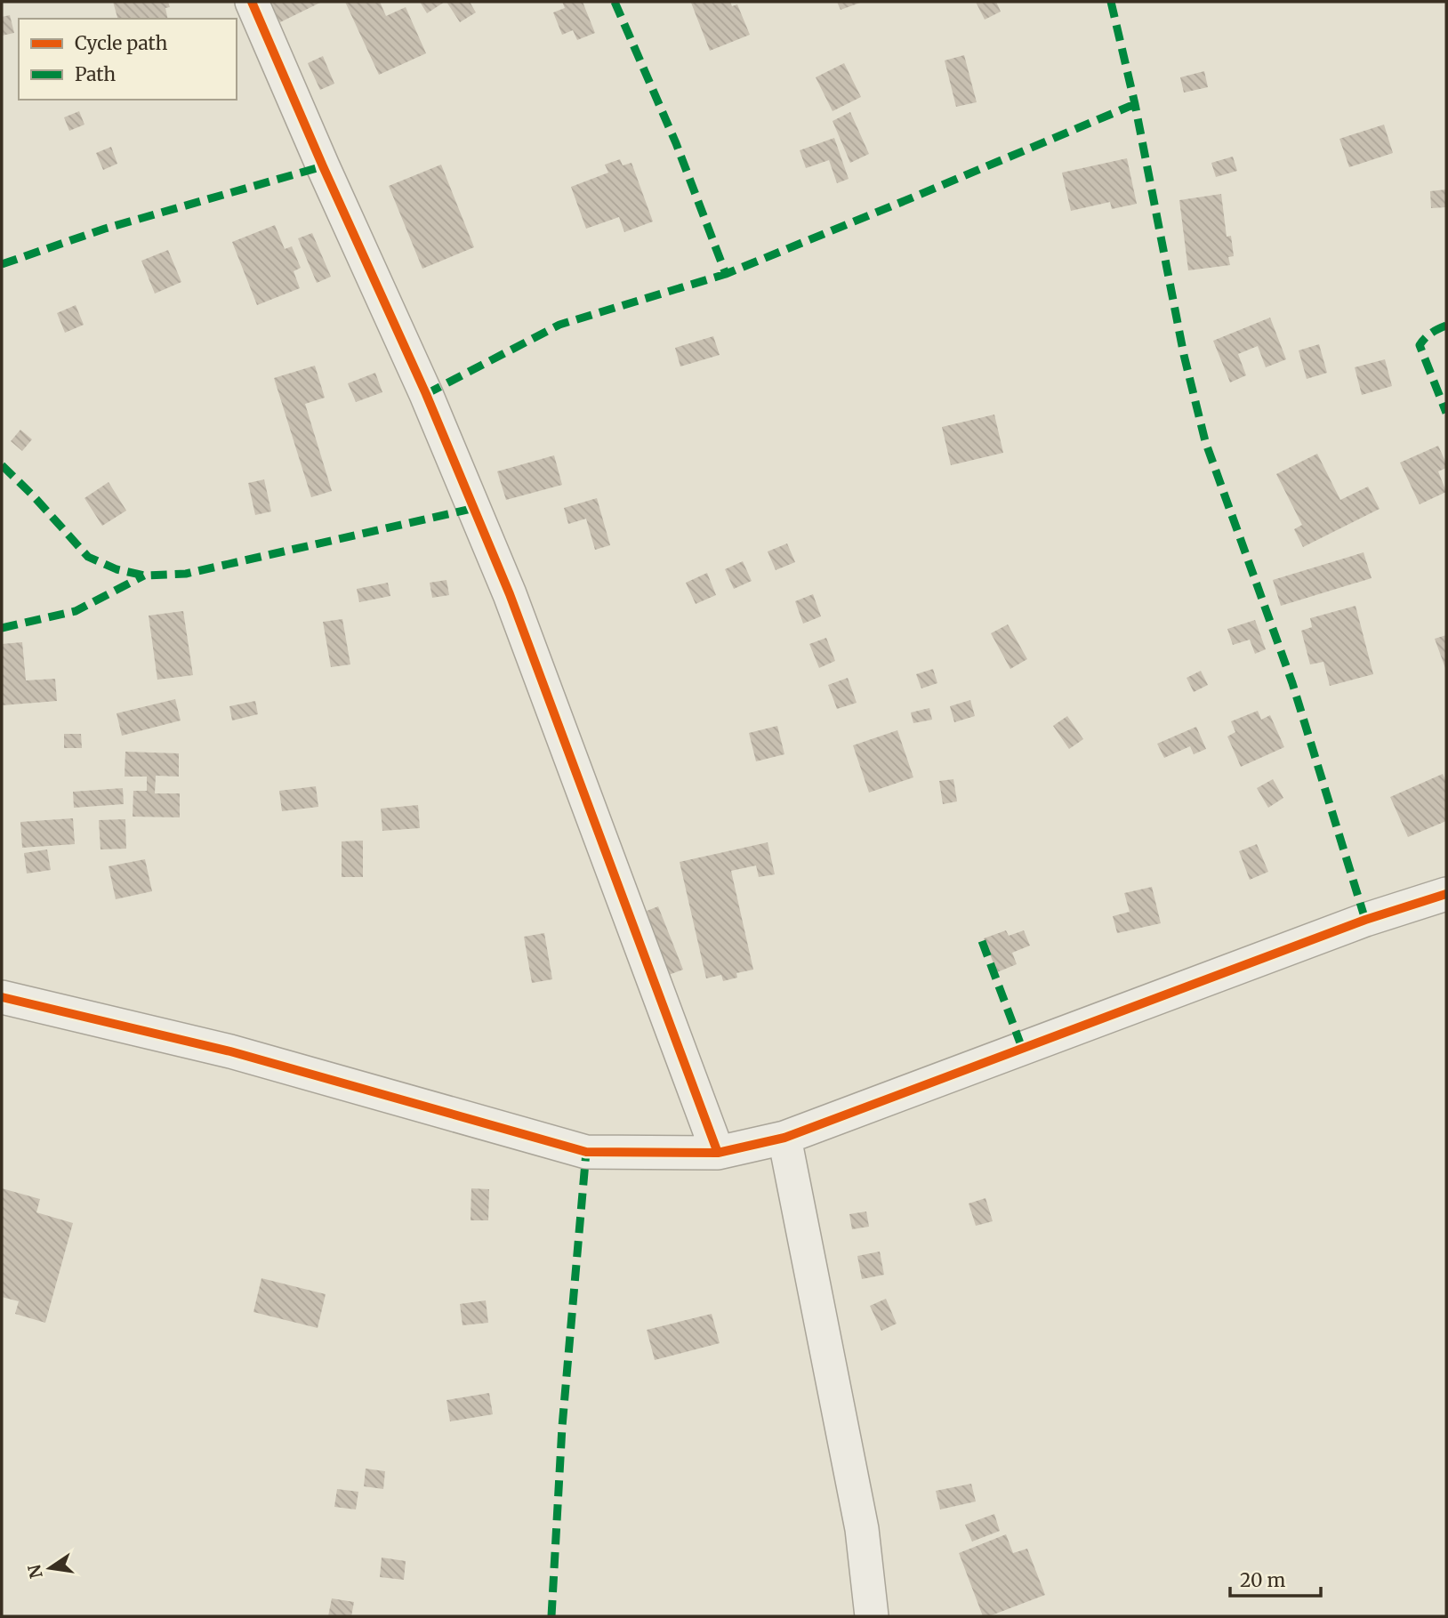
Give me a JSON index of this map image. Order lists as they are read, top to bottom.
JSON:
{
  "legend": ["Cycle path", "Path"],
  "scale_bar": "20 m",
  "north": "left"
}
